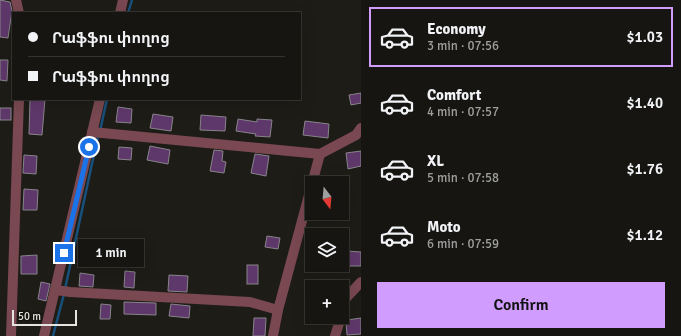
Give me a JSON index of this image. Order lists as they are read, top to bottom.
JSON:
{
  "scale_bar": "50 m",
  "north": "bottom",
  "page": {
    "list": [
      {
        "name": "Economy",
        "note": "3 min · 07:56",
        "value": "$1.03"
      },
      {
        "name": "Comfort",
        "note": "4 min · 07:57",
        "value": "$1.40"
      },
      {
        "name": "XL",
        "note": "5 min · 07:58",
        "value": "$1.76"
      },
      {
        "name": "Moto",
        "note": "6 min · 07:59",
        "value": "$1.12"
      }
    ],
    "banner": ["Րաֆֆու փողոց", "Րաֆֆու փողոց"],
    "map_buttons": "+",
    "bubble": "1 min",
    "buttons": "Confirm",
    "scale": "50 m"
  }
}
